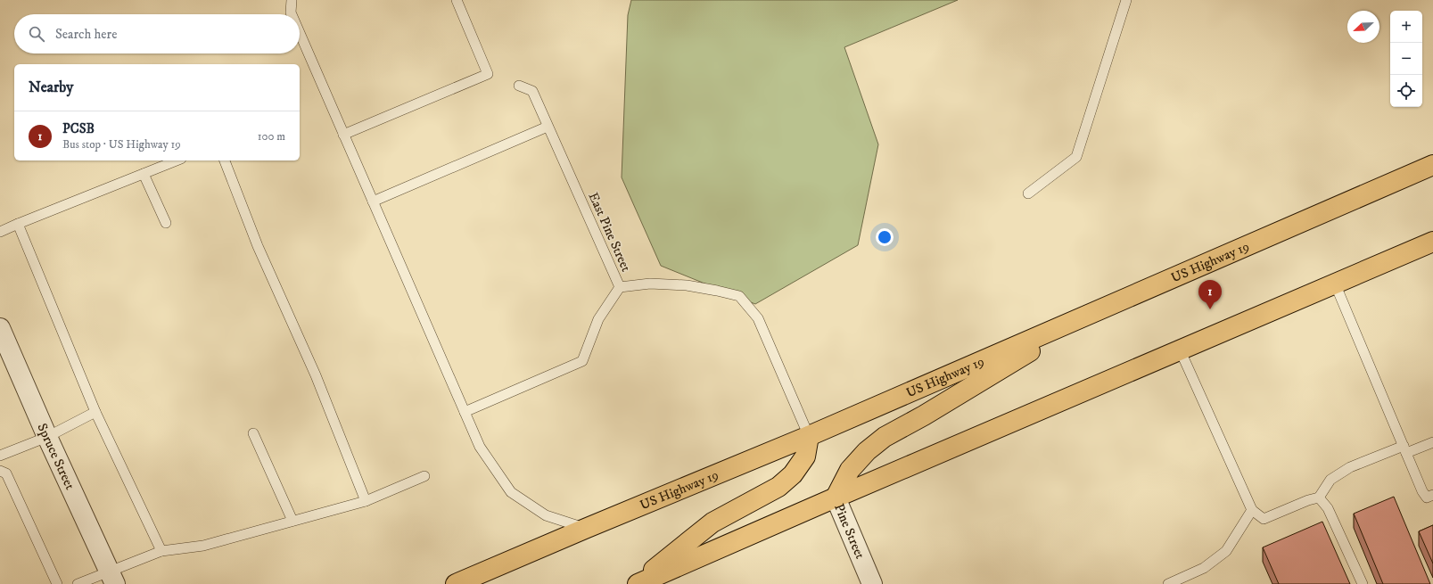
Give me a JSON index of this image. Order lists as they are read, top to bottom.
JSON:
{
  "streets": {
    "highway": ["US Highway 19"],
    "street": ["Spruce Street", "Pine Street"],
    "lane": ["East Pine Street"]
  },
  "crossings": [
    ["East Pine Street", "US Highway 19"]
  ],
  "north": "bottom left",
  "page": {
    "map_buttons": ["+", "−"],
    "search": "Search here",
    "heading": "Nearby",
    "list": [
      {
        "mark": "1",
        "name": "PCSB",
        "note": "Bus stop · US Highway 19",
        "value": "100 m"
      }
    ],
    "pins": "1"
  }
}
